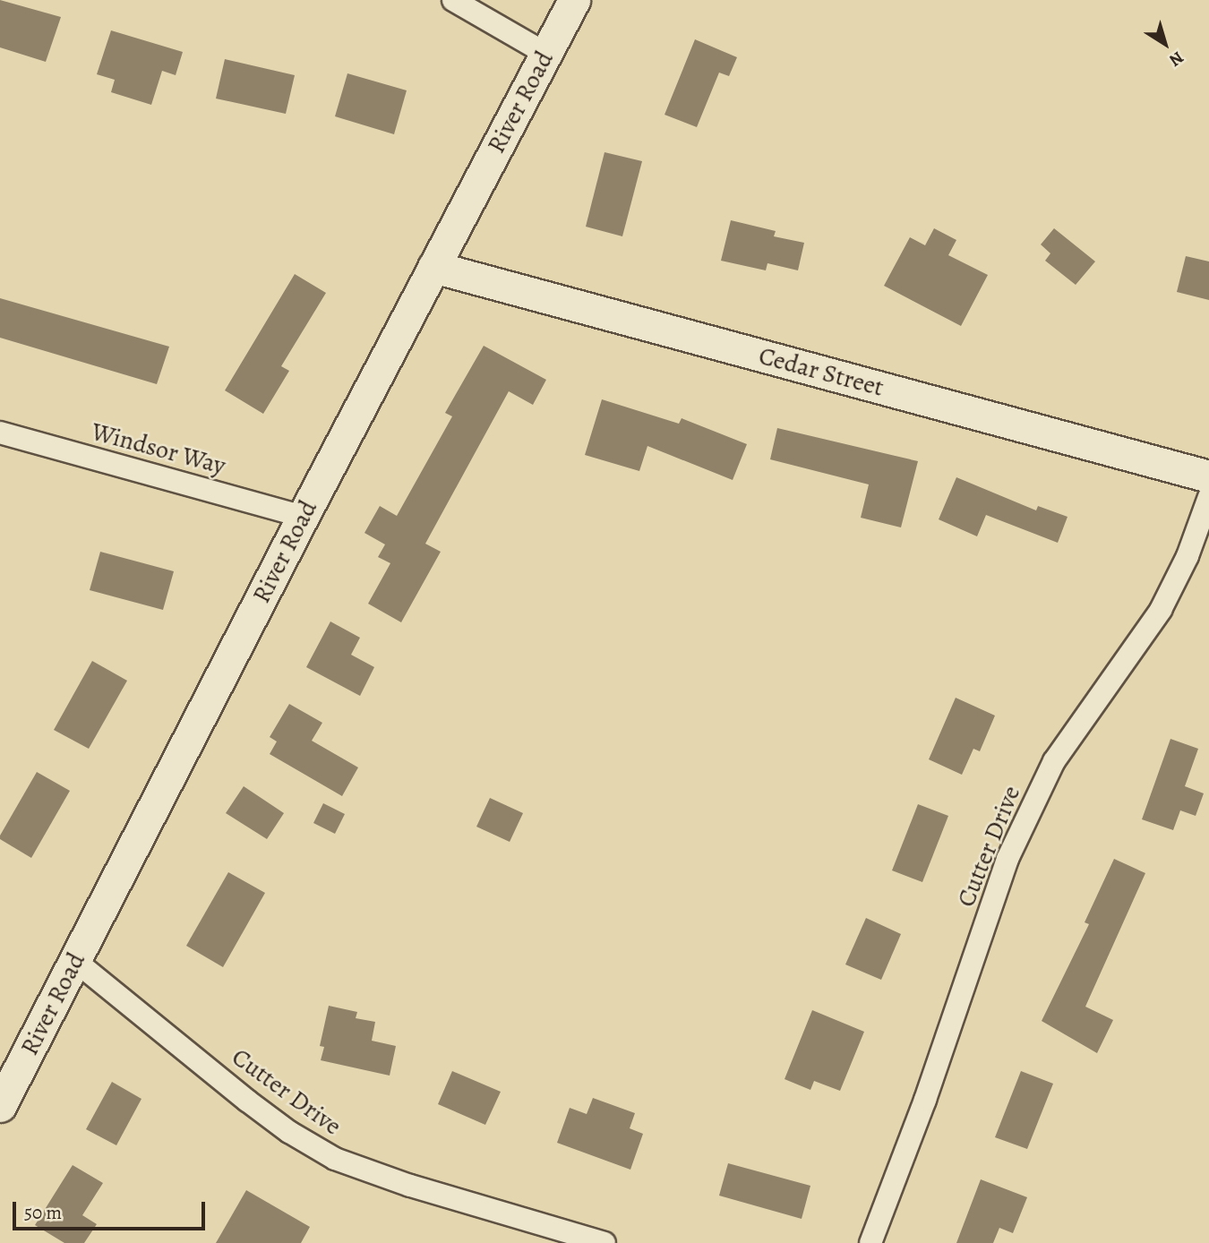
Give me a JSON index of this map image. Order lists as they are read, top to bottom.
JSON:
{
  "streets": {
    "street": [
      "River Road",
      "Cedar Street",
      "Windsor Way",
      "Cutter Drive"
    ]
  },
  "crossings": [
    ["River Road", "Cedar Street"],
    ["River Road", "Windsor Way"],
    ["River Road", "Cutter Drive"]
  ],
  "scale_bar": "50 m",
  "north": "bottom right"
}
